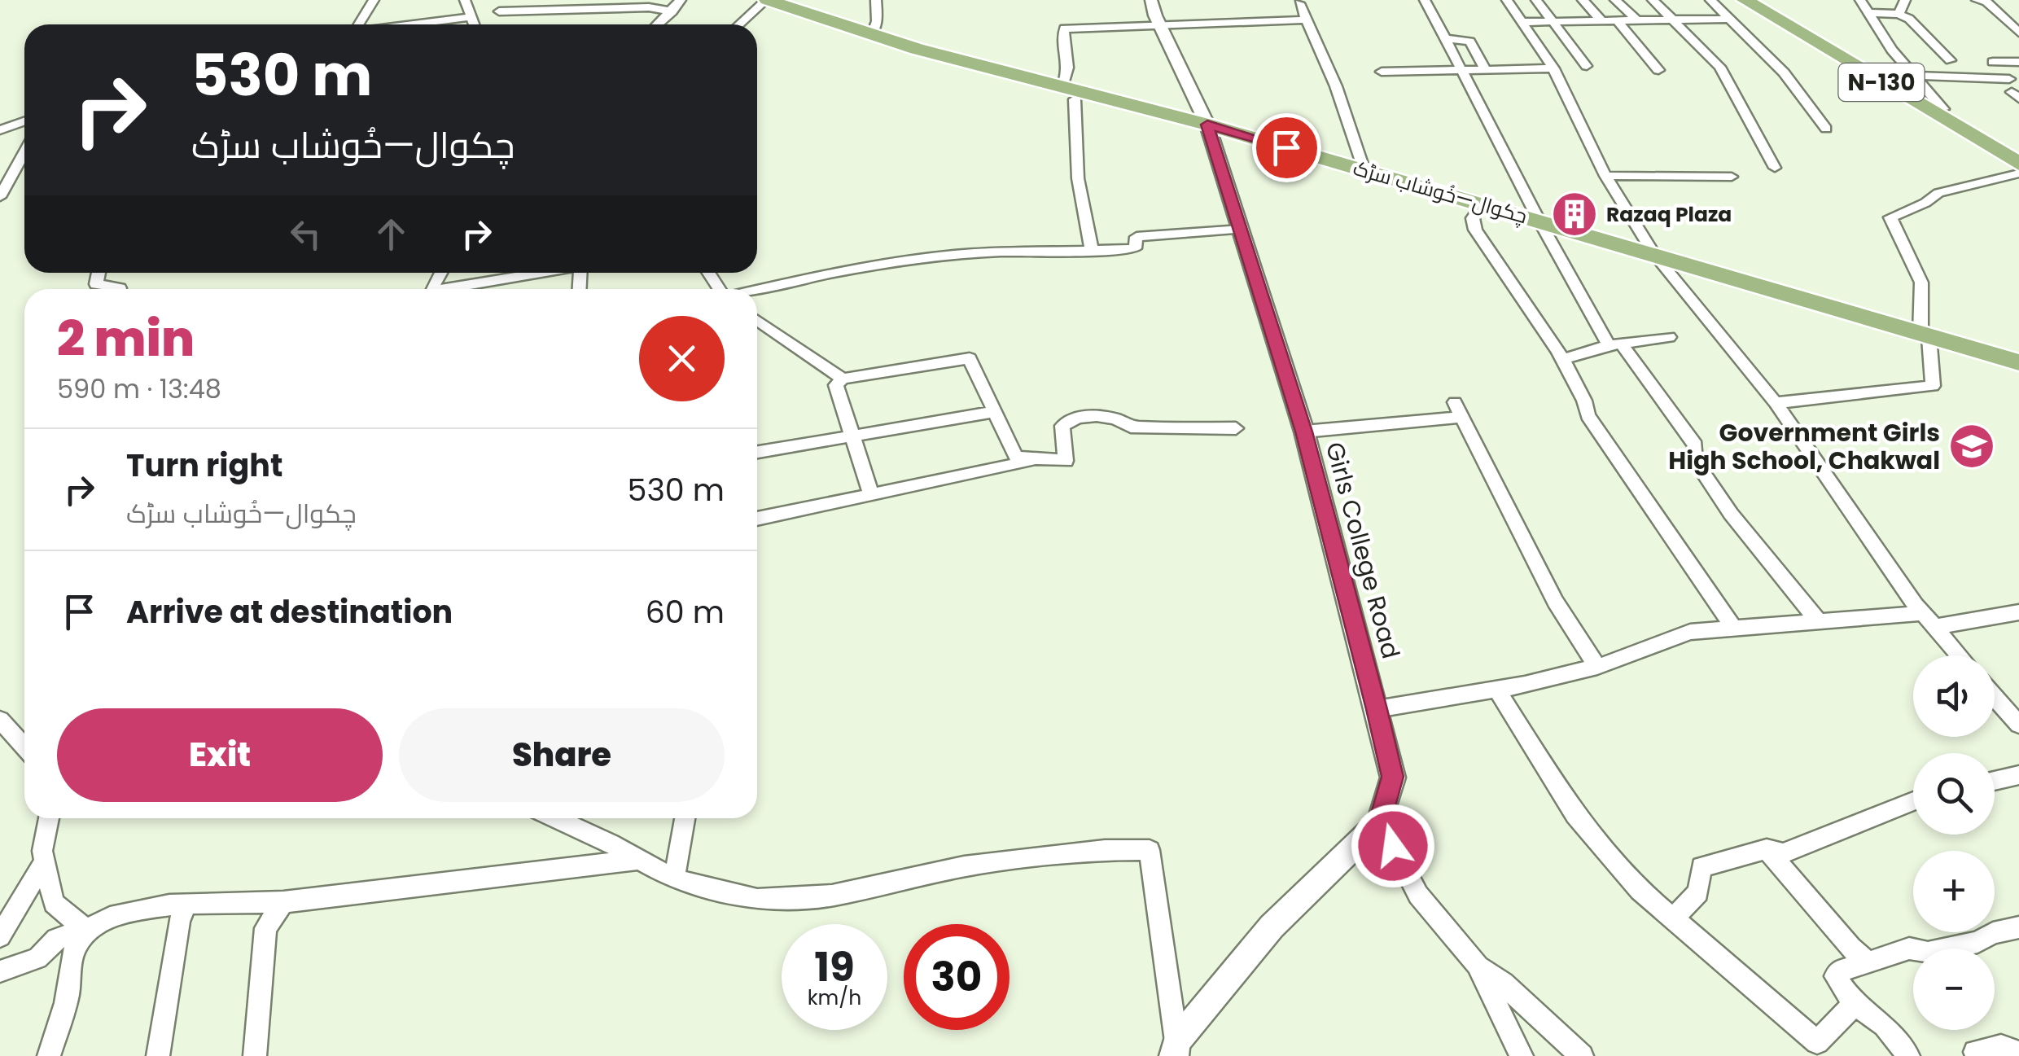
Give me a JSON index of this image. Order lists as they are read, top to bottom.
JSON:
{
  "streets": {
    "highway": ["N-130", "چکوال—خُوشاب سڑک"],
    "street": ["Girls College Road"]
  },
  "crossings": [
    ["چکوال—خُوشاب سڑک", "Girls College Road"]
  ],
  "places": {
    "building": ["Razaq Plaza"],
    "school or university": ["Government Girls High School, Chakwal"]
  },
  "page": {
    "turn": ["530 m", "چکوال—خُوشاب سڑک"],
    "heading": ["2 min", "590 m · 13:48"],
    "list": [
      {
        "name": "Turn right",
        "note": "چکوال—خُوشاب سڑک",
        "value": "530 m"
      },
      {
        "name": "Arrive at destination",
        "value": "60 m"
      }
    ],
    "map_buttons": ["+", "−"],
    "buttons": ["Exit", "Share"],
    "speed": "19 km/h",
    "limit": "30"
  }
}
